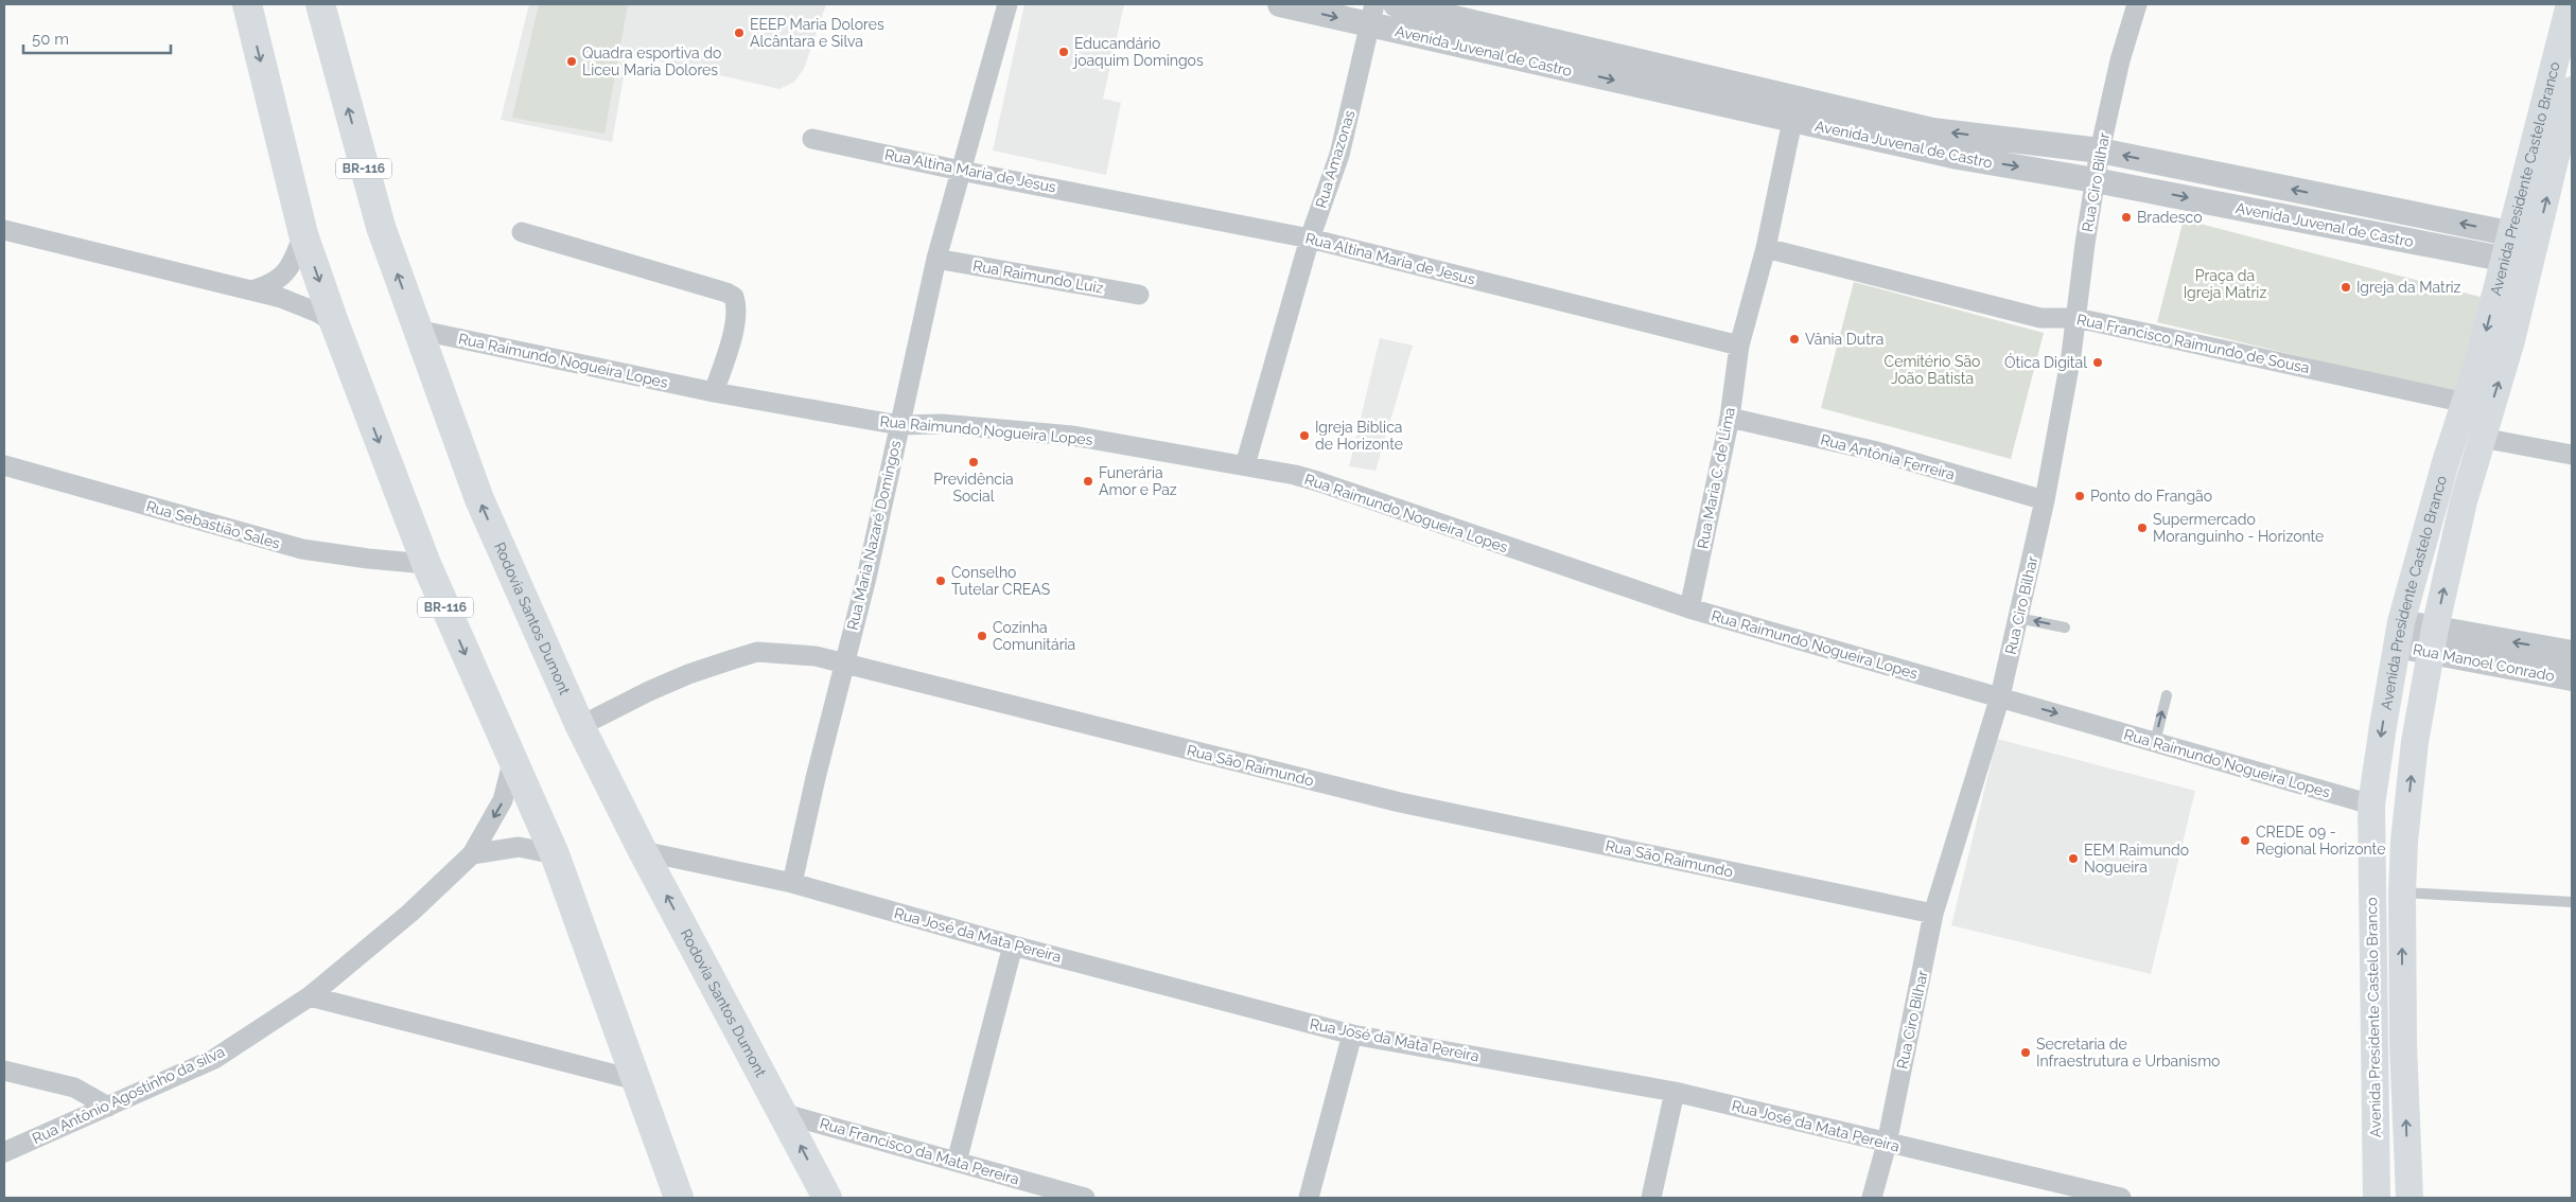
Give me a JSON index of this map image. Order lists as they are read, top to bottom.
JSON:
{
  "streets": {
    "highway": ["BR-116", "Rodovia Santos Dumont"],
    "main road": ["Avenida Presidente Castelo Branco"],
    "street": [
      "Avenida Juvenal de Castro",
      "Rua Amazonas",
      "Rua Altina Maria de Jesus",
      "Rua Ciro Bilhar",
      "Rua Raimundo Luiz",
      "Rua Francisco Raimundo de Sousa",
      "Rua Raimundo Nogueira Lopes",
      "Rua Antônia Ferreira",
      "Rua Maria C. de Lima",
      "Rua Sebastião Sales",
      "Rua Maria Nazaré Domingos",
      "Rua Manoel Conrado",
      "Rua São Raimundo",
      "Rua José da Mata Pereira",
      "Rua Antônio Agostinho da silva",
      "Rua Francisco da Mata Pereira"
    ]
  },
  "crossings": [
    ["Avenida Juvenal de Castro", "Rua Amazonas"],
    ["Avenida Juvenal de Castro", "Avenida Presidente Castelo Branco"],
    ["Avenida Juvenal de Castro", "Rua Ciro Bilhar"],
    ["Rua Amazonas", "Rua Altina Maria de Jesus"],
    ["Rua Amazonas", "Rua Raimundo Nogueira Lopes"],
    ["BR-116", "Rua Sebastião Sales"],
    ["BR-116", "Rua Antônio Agostinho da silva"],
    ["Rua Altina Maria de Jesus", "Rua Maria C. de Lima"],
    ["Rua Altina Maria de Jesus", "Rua Maria Nazaré Domingos"],
    ["Avenida Presidente Castelo Branco", "Rua Francisco Raimundo de Sousa"],
    ["Avenida Presidente Castelo Branco", "Rua Raimundo Nogueira Lopes"],
    ["Avenida Presidente Castelo Branco", "Rua Manoel Conrado"],
    ["Rua Ciro Bilhar", "Rua Francisco Raimundo de Sousa"],
    ["Rua Ciro Bilhar", "Rua Raimundo Nogueira Lopes"],
    ["Rua Ciro Bilhar", "Rua Antônia Ferreira"],
    ["Rua Ciro Bilhar", "Rua São Raimundo"],
    ["Rua Ciro Bilhar", "Rua José da Mata Pereira"],
    ["Rua Raimundo Luiz", "Rua Maria Nazaré Domingos"],
    ["Rua Raimundo Nogueira Lopes", "Rua Maria C. de Lima"],
    ["Rua Raimundo Nogueira Lopes", "Rua Maria Nazaré Domingos"],
    ["Rua Raimundo Nogueira Lopes", "Rodovia Santos Dumont"],
    ["Rua Antônia Ferreira", "Rua Maria C. de Lima"],
    ["Rua Maria Nazaré Domingos", "Rua São Raimundo"],
    ["Rua Maria Nazaré Domingos", "Rua José da Mata Pereira"],
    ["Rodovia Santos Dumont", "Rua São Raimundo"],
    ["Rodovia Santos Dumont", "Rua José da Mata Pereira"],
    ["Rodovia Santos Dumont", "Rua Francisco da Mata Pereira"]
  ],
  "parks": ["Praça da Igreja Matriz", "Cemitério São João Batista"],
  "places": [
    "EEEP Maria Dolores Alcântara e Silva",
    "Educandário joaquim Domingos",
    "Quadra esportiva do Liceu Maria Dolores",
    "Bradesco",
    "Igreja da Matriz",
    "Vânia Dutra",
    "Ótica Digital",
    "Igreja Bíblica de Horizonte",
    "Previdência Social",
    "Funerária Amor e Paz",
    "Ponto do Frangão",
    "Supermercado Moranguinho - Horizonte",
    "Conselho Tutelar CREAS",
    "Cozinha Comunitária",
    "CREDE 09 - Regional Horizonte",
    "EEM Raimundo Nogueira",
    "Secretaria de Infraestrutura e Urbanismo"
  ],
  "scale_bar": "50 m"
}
